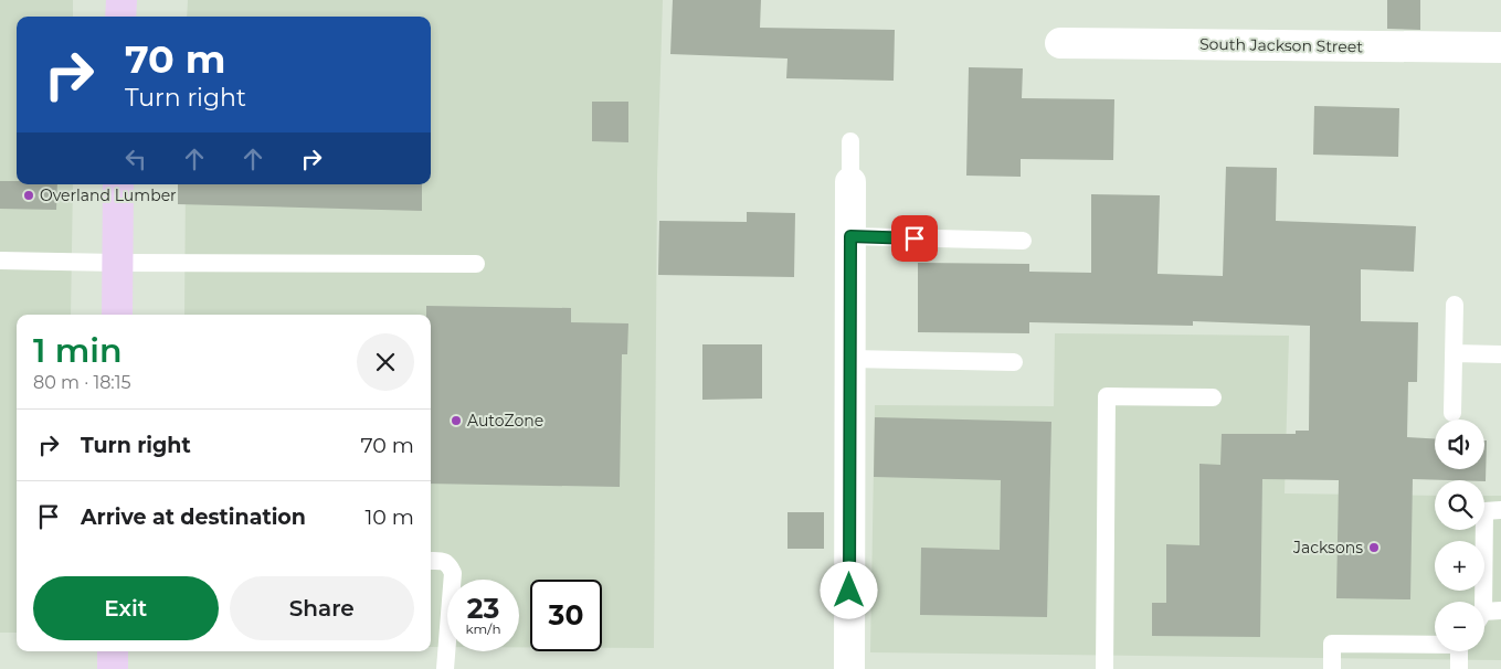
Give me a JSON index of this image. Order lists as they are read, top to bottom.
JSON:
{
  "streets": {
    "street": ["South Jackson Street"]
  },
  "places": ["Overland Lumber", "AutoZone", "Jacksons"],
  "page": {
    "turn": ["70 m", "Turn right"],
    "heading": ["1 min", "80 m · 18:15"],
    "list": [
      {
        "name": "Turn right",
        "value": "70 m"
      },
      {
        "name": "Arrive at destination",
        "value": "10 m"
      }
    ],
    "map_buttons": ["+", "−"],
    "buttons": ["Exit", "Share"],
    "speed": "23 km/h",
    "limit": "30"
  }
}
